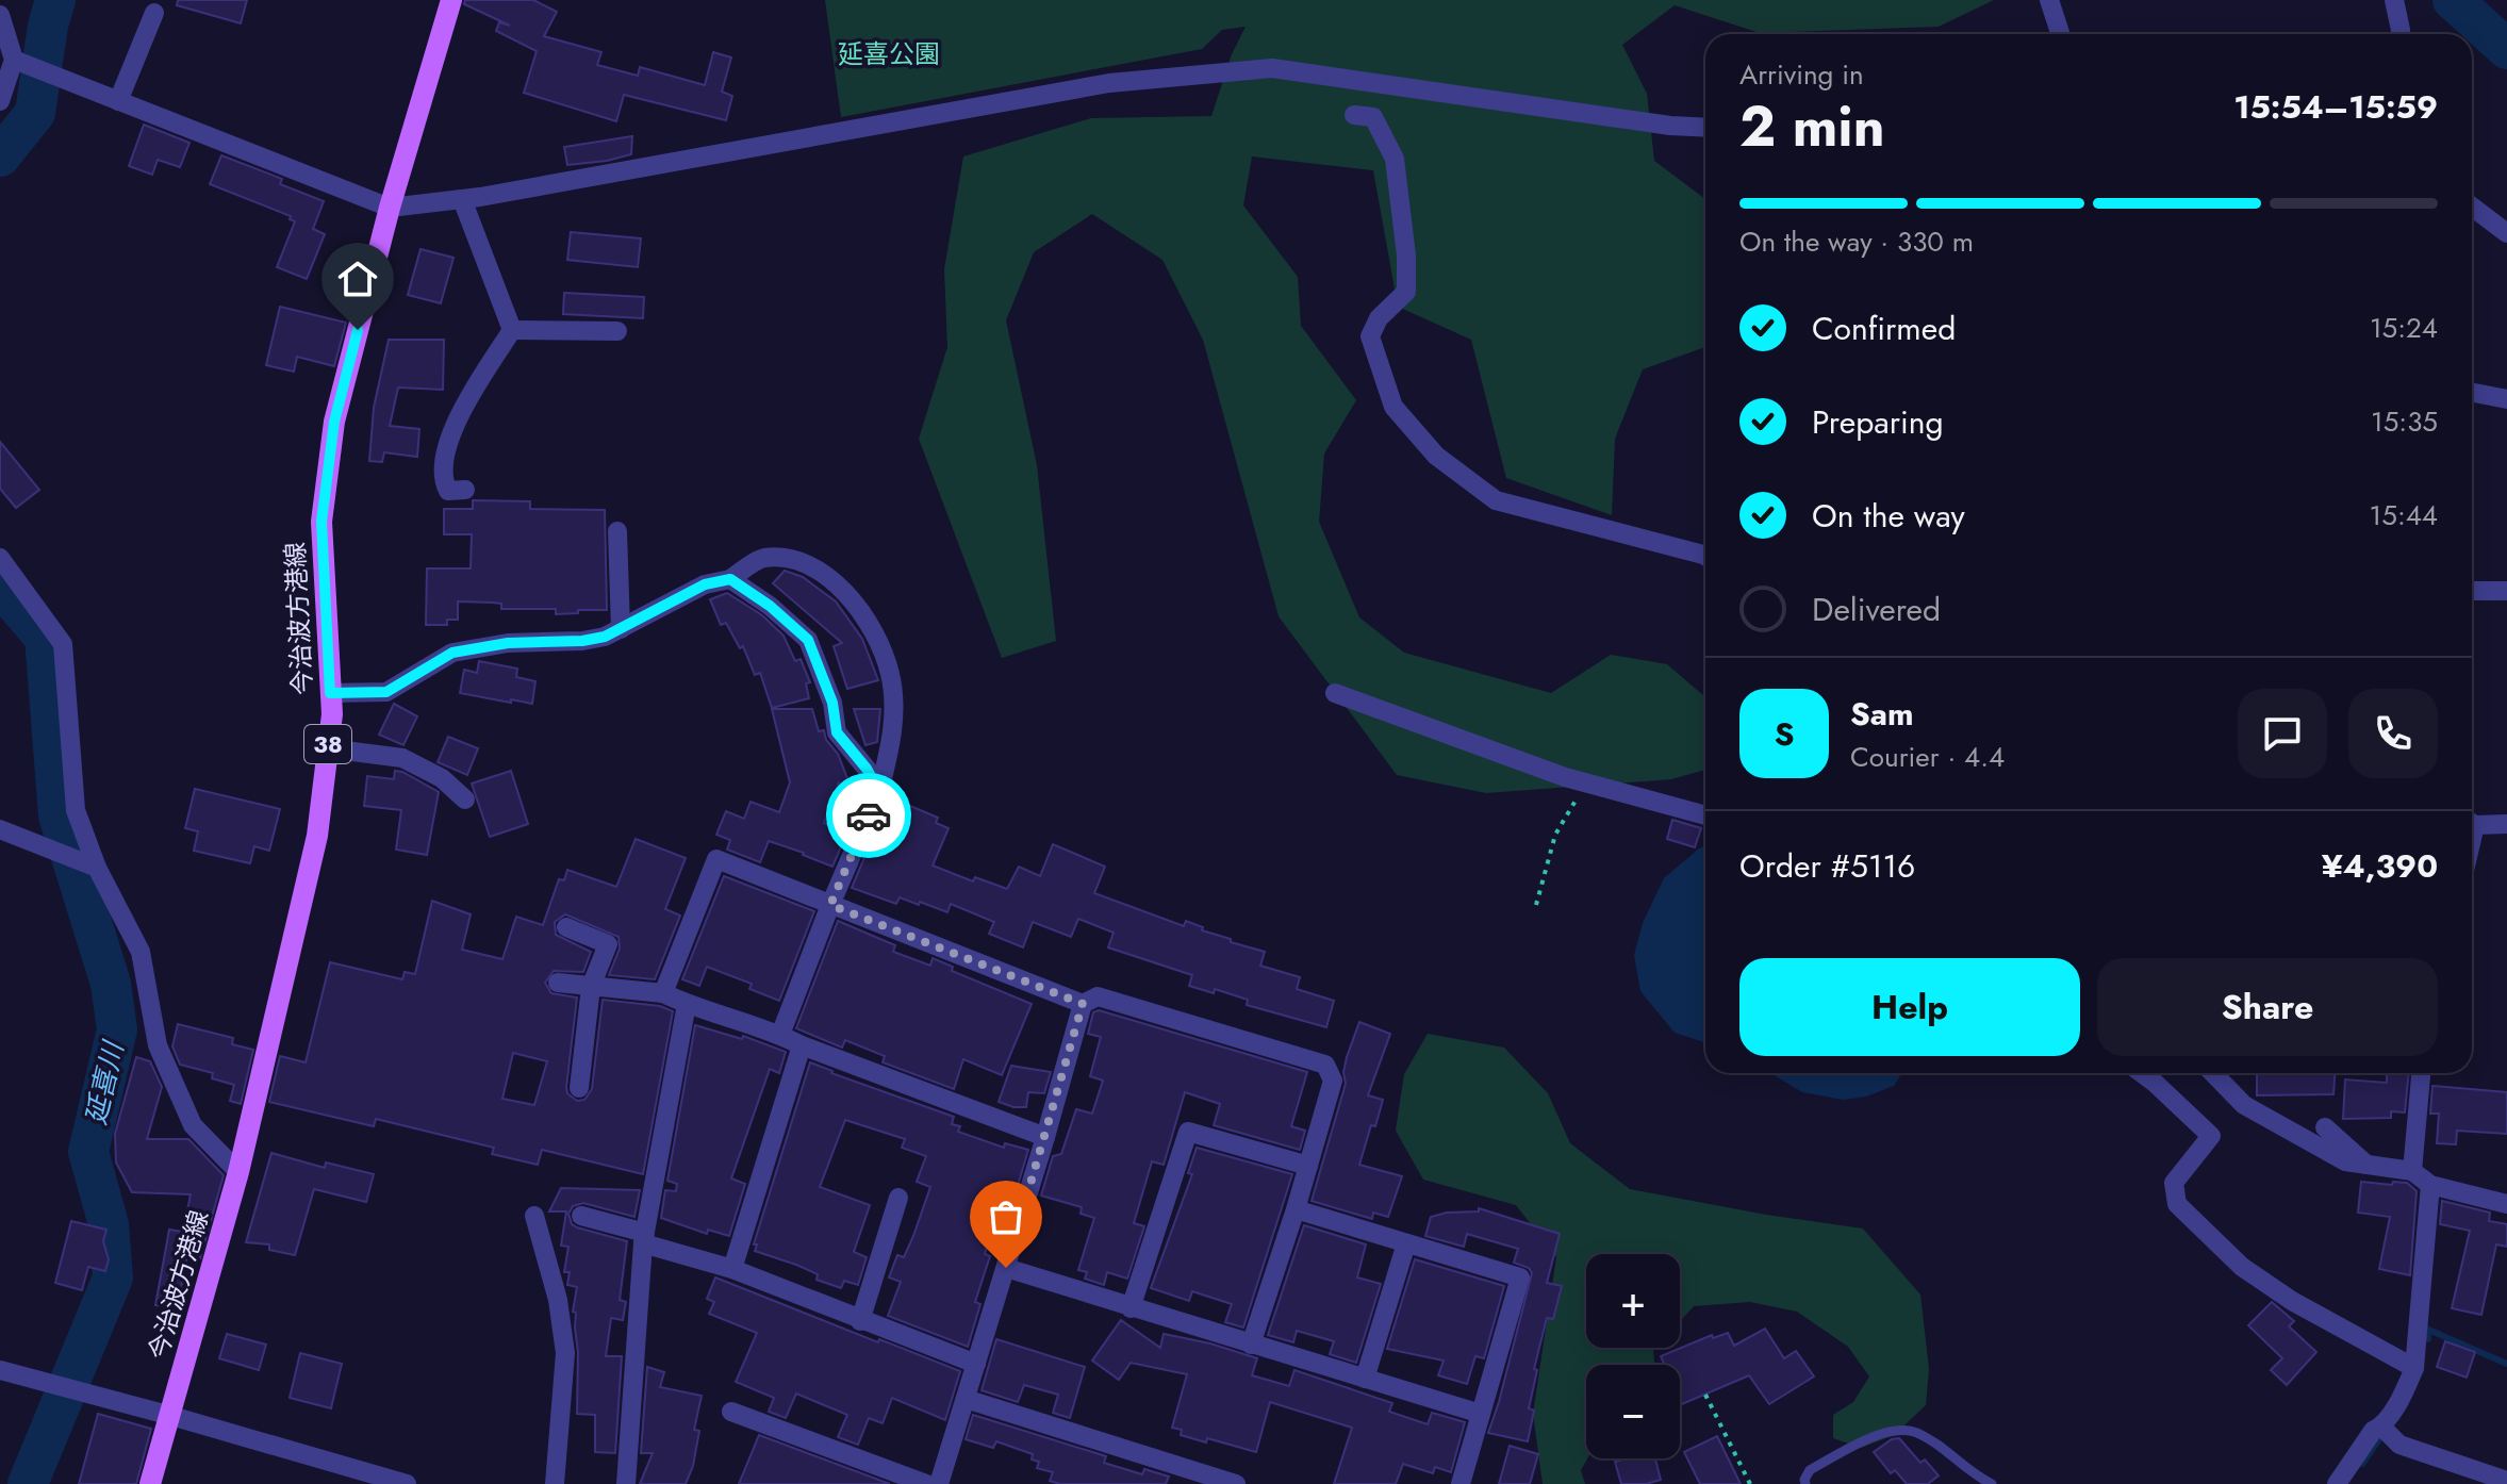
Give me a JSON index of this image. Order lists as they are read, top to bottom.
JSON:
{
  "streets": {
    "main road": ["今治波方港線", "38"]
  },
  "water": ["延喜川"],
  "parks": ["延喜公園"],
  "page": {
    "heading": ["2 min", "Arriving in", "15:54–15:59"],
    "panel": [
      "Sam",
      "Courier · 4.4",
      "Order #5116",
      "¥4,390"
    ],
    "bar": "On the way · 330 m",
    "list": [
      ["Confirmed", "15:24"],
      ["Preparing", "15:35"],
      ["On the way", "15:44"],
      "Delivered"
    ],
    "round": "S",
    "buttons": ["Help", "Share"],
    "map_buttons": ["+", "−"]
  }
}
